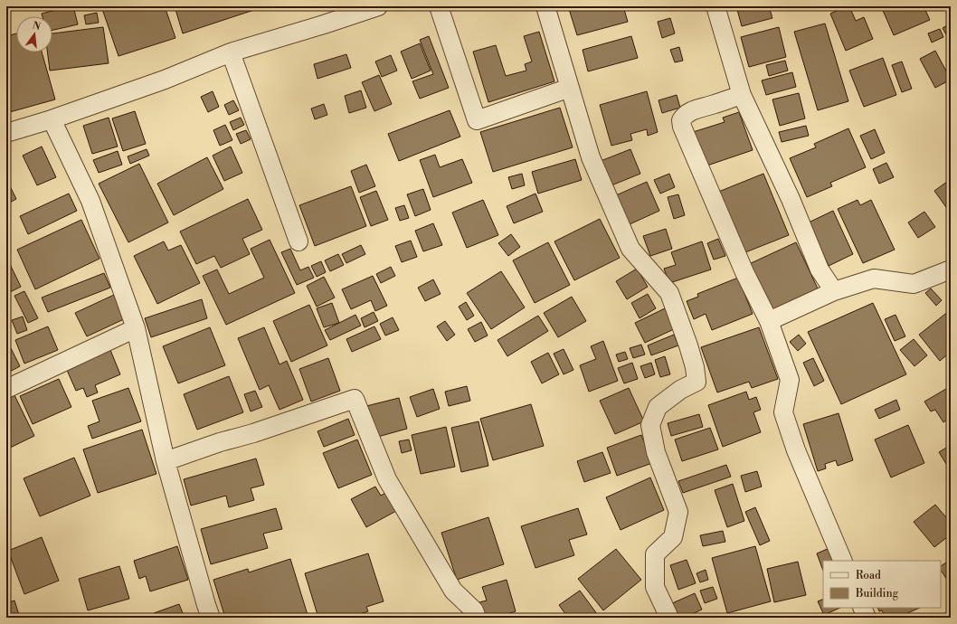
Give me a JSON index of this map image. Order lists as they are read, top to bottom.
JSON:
{
  "legend": ["Road", "Building"],
  "north": "top"
}
